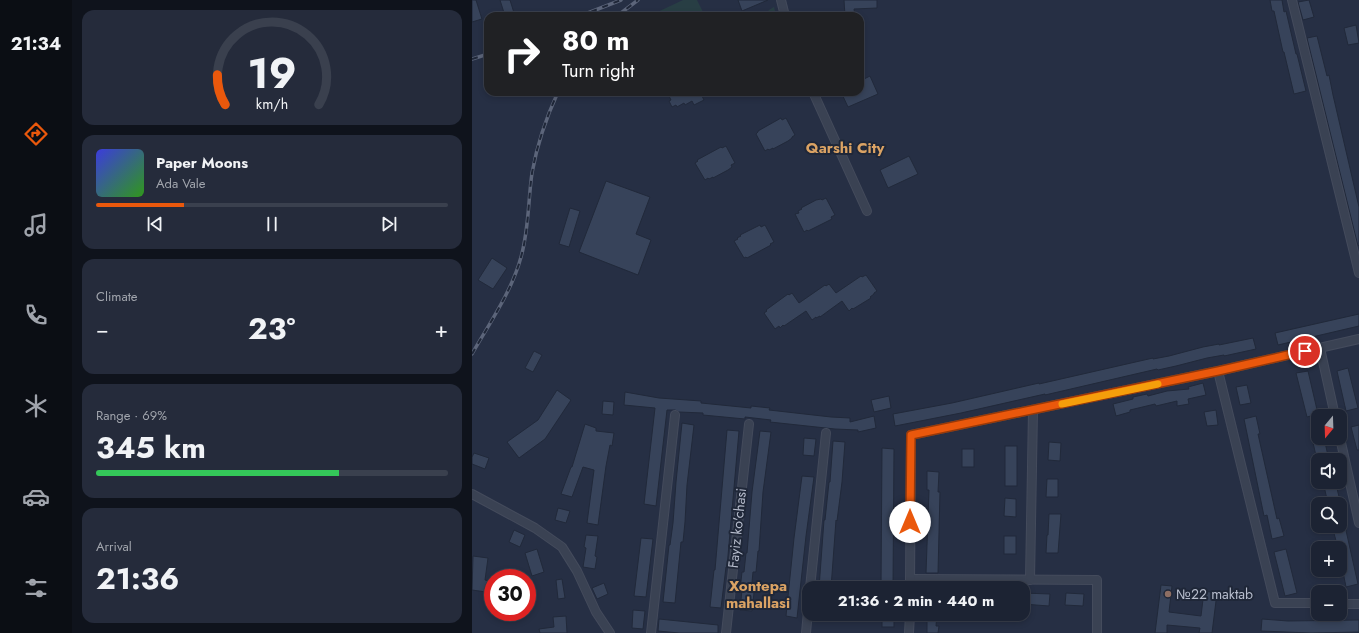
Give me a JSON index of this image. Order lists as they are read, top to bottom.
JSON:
{
  "streets": {
    "street": ["Fayiz ko'chasi"]
  },
  "districts": ["Qarshi City", "Xontepa mahallasi"],
  "places": ["№22 maktab"],
  "north": "bottom",
  "page": {
    "tabs": "21:34",
    "turn": ["80 m", "Turn right"],
    "song": ["Paper Moons", "Ada Vale"],
    "tile": [
      "Climate",
      ["Range · 69%", "345 km"],
      ["Arrival", "21:36"]
    ],
    "heat": ["−", "23°", "+"],
    "map_buttons": ["+", "−"],
    "limit": "30",
    "trip": "21:36 · 2 min · 440 m",
    "gauge": ["19", "km/h"]
  }
}
